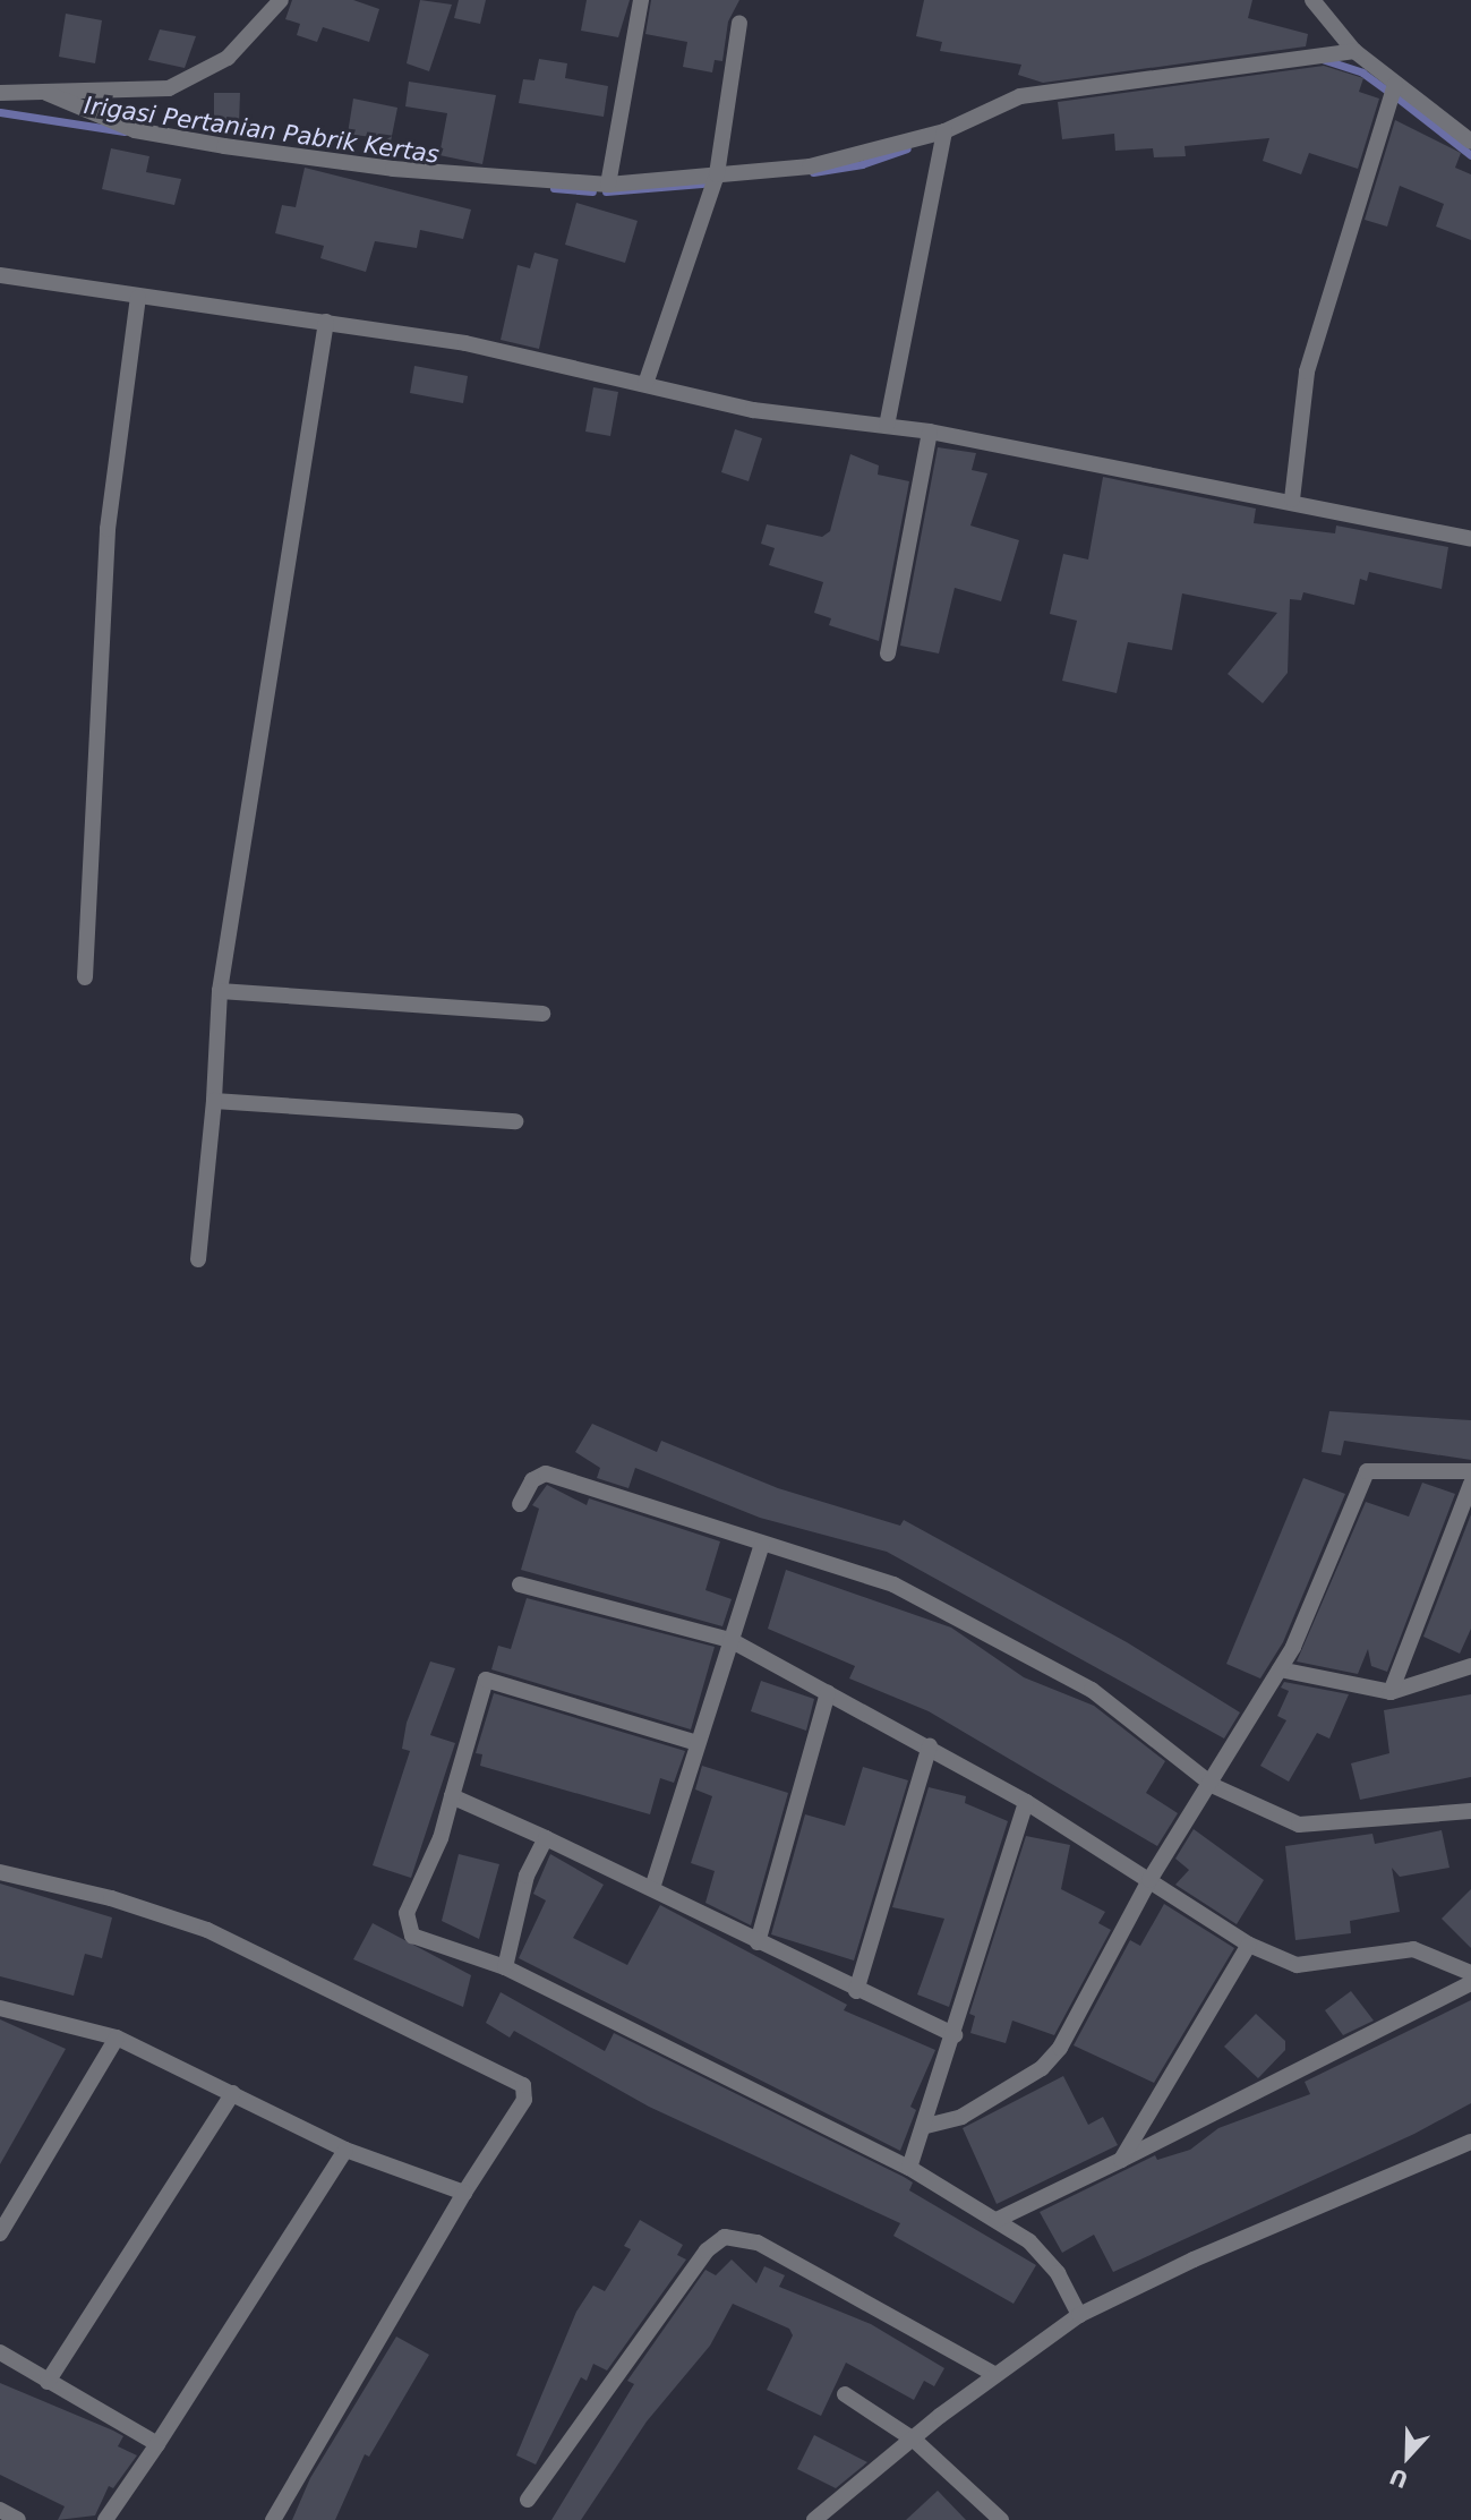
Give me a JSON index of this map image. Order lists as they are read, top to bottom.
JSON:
{
  "water": ["Irigasi Pertanian Pabrik Kertas"],
  "north": "bottom"
}
